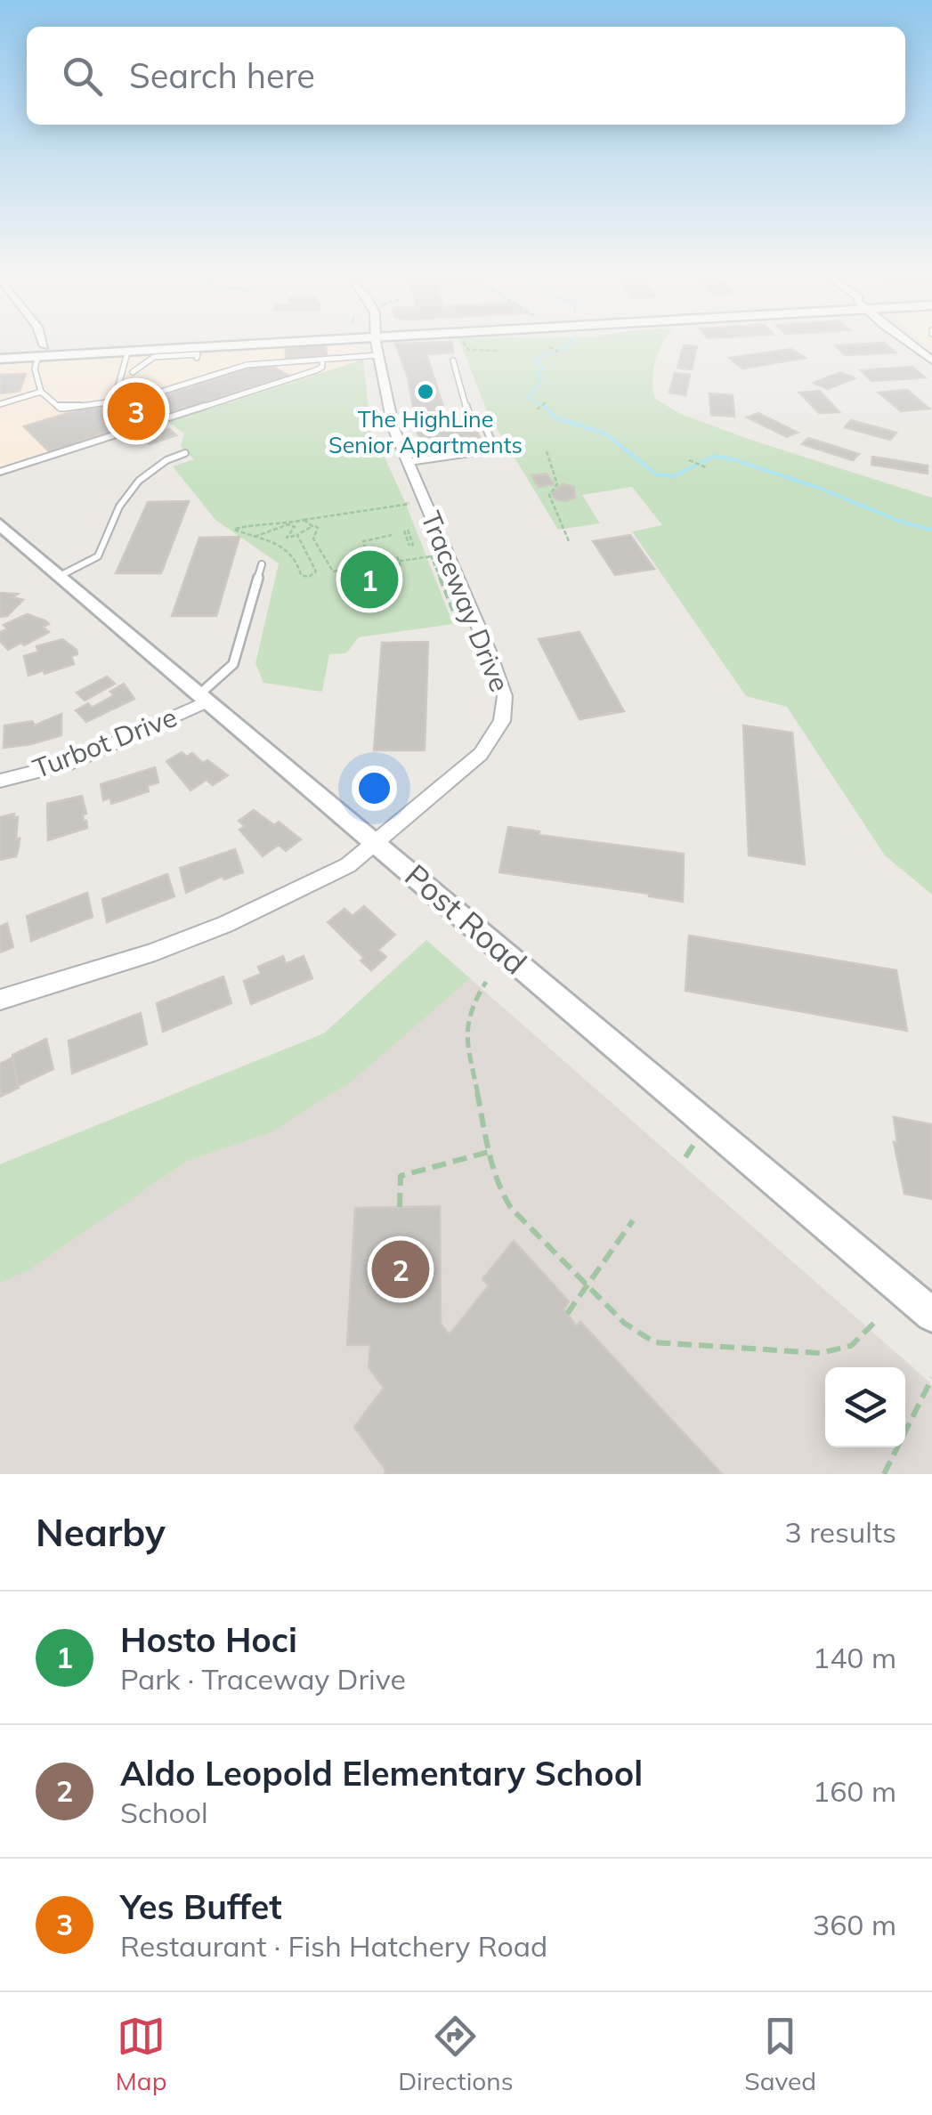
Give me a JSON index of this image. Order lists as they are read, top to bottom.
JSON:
{
  "streets": {
    "street": ["Traceway Drive", "Turbot Drive", "Post Road"]
  },
  "crossings": [
    ["Traceway Drive", "Post Road"],
    ["Turbot Drive", "Post Road"]
  ],
  "places": ["The HighLine Senior Apartments"],
  "page": {
    "search": "Search here",
    "pins": ["3", "1", "2"],
    "heading": ["Nearby", "3 results"],
    "list": [
      {
        "mark": "1",
        "name": "Hosto Hoci",
        "note": "Park · Traceway Drive",
        "value": "140 m"
      },
      {
        "mark": "2",
        "name": "Aldo Leopold Elementary School",
        "note": "School",
        "value": "160 m"
      },
      {
        "mark": "3",
        "name": "Yes Buffet",
        "note": "Restaurant · Fish Hatchery Road",
        "value": "360 m"
      }
    ],
    "nav": ["Map", "Directions", "Saved"]
  }
}
